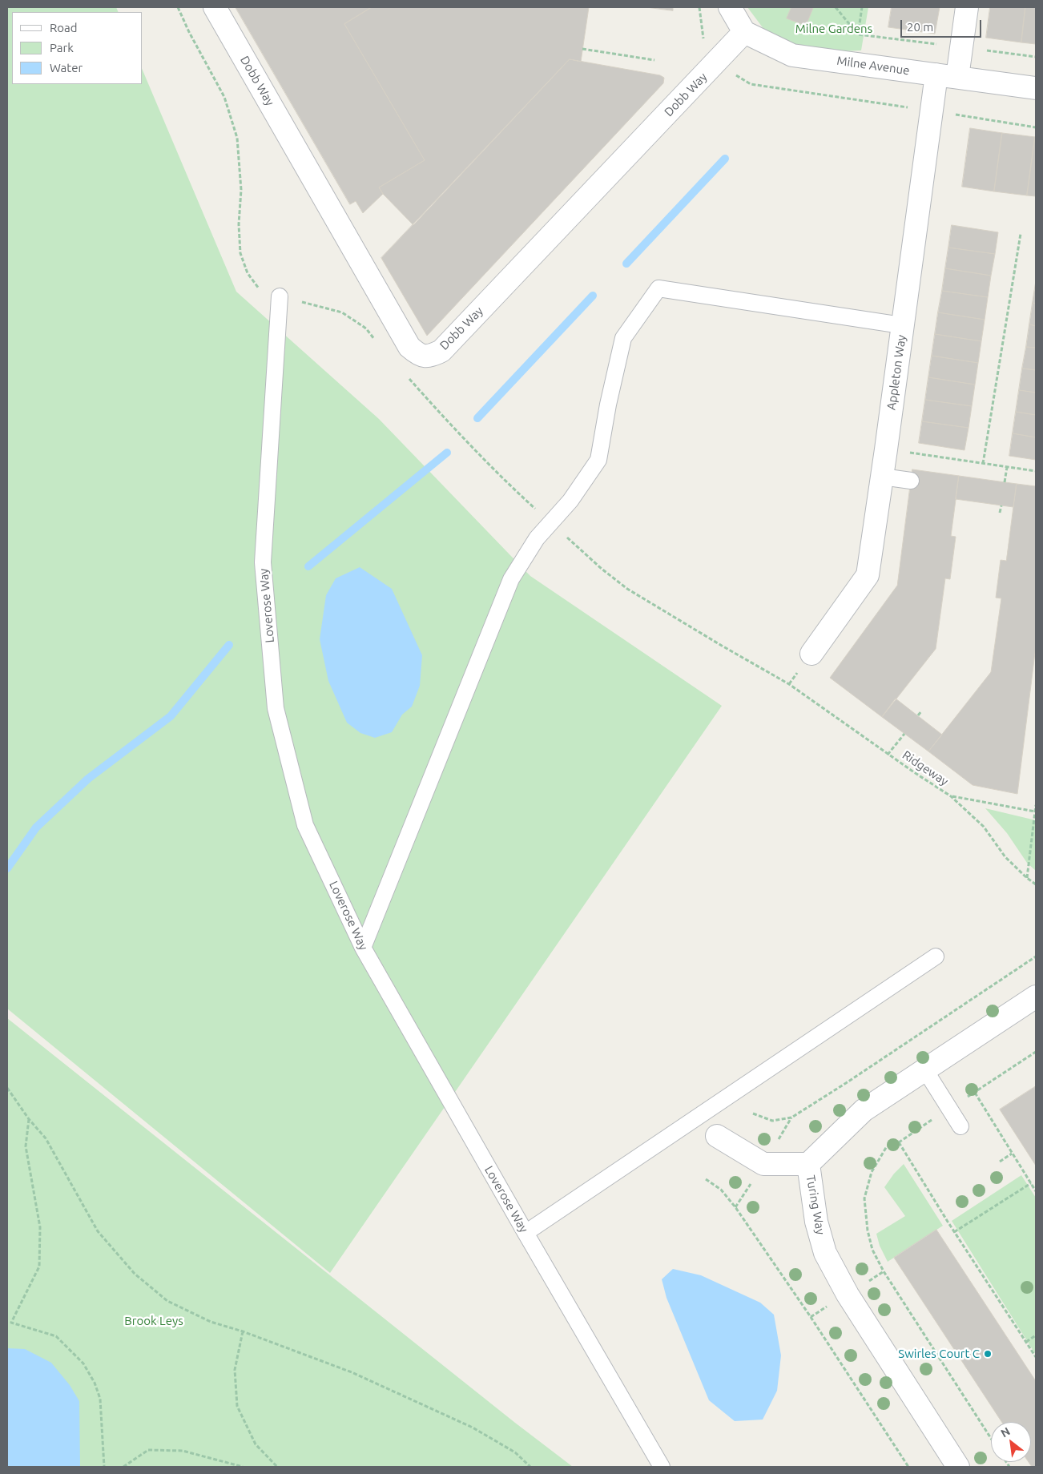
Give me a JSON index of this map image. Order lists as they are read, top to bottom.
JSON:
{
  "streets": {
    "street": [
      "Milne Avenue",
      "Dobb Way",
      "Appleton Way",
      "Turing Way"
    ],
    "lane": ["Loverose Way"],
    "path": ["Ridgeway"]
  },
  "crossings": [
    ["Milne Avenue", "Dobb Way"],
    ["Milne Avenue", "Appleton Way"]
  ],
  "parks": ["Milne Gardens", "Brook Leys"],
  "places": ["Swirles Court C"],
  "legend": ["Road", "Park", "Water"],
  "scale_bar": "20 m",
  "north": "top left"
}
